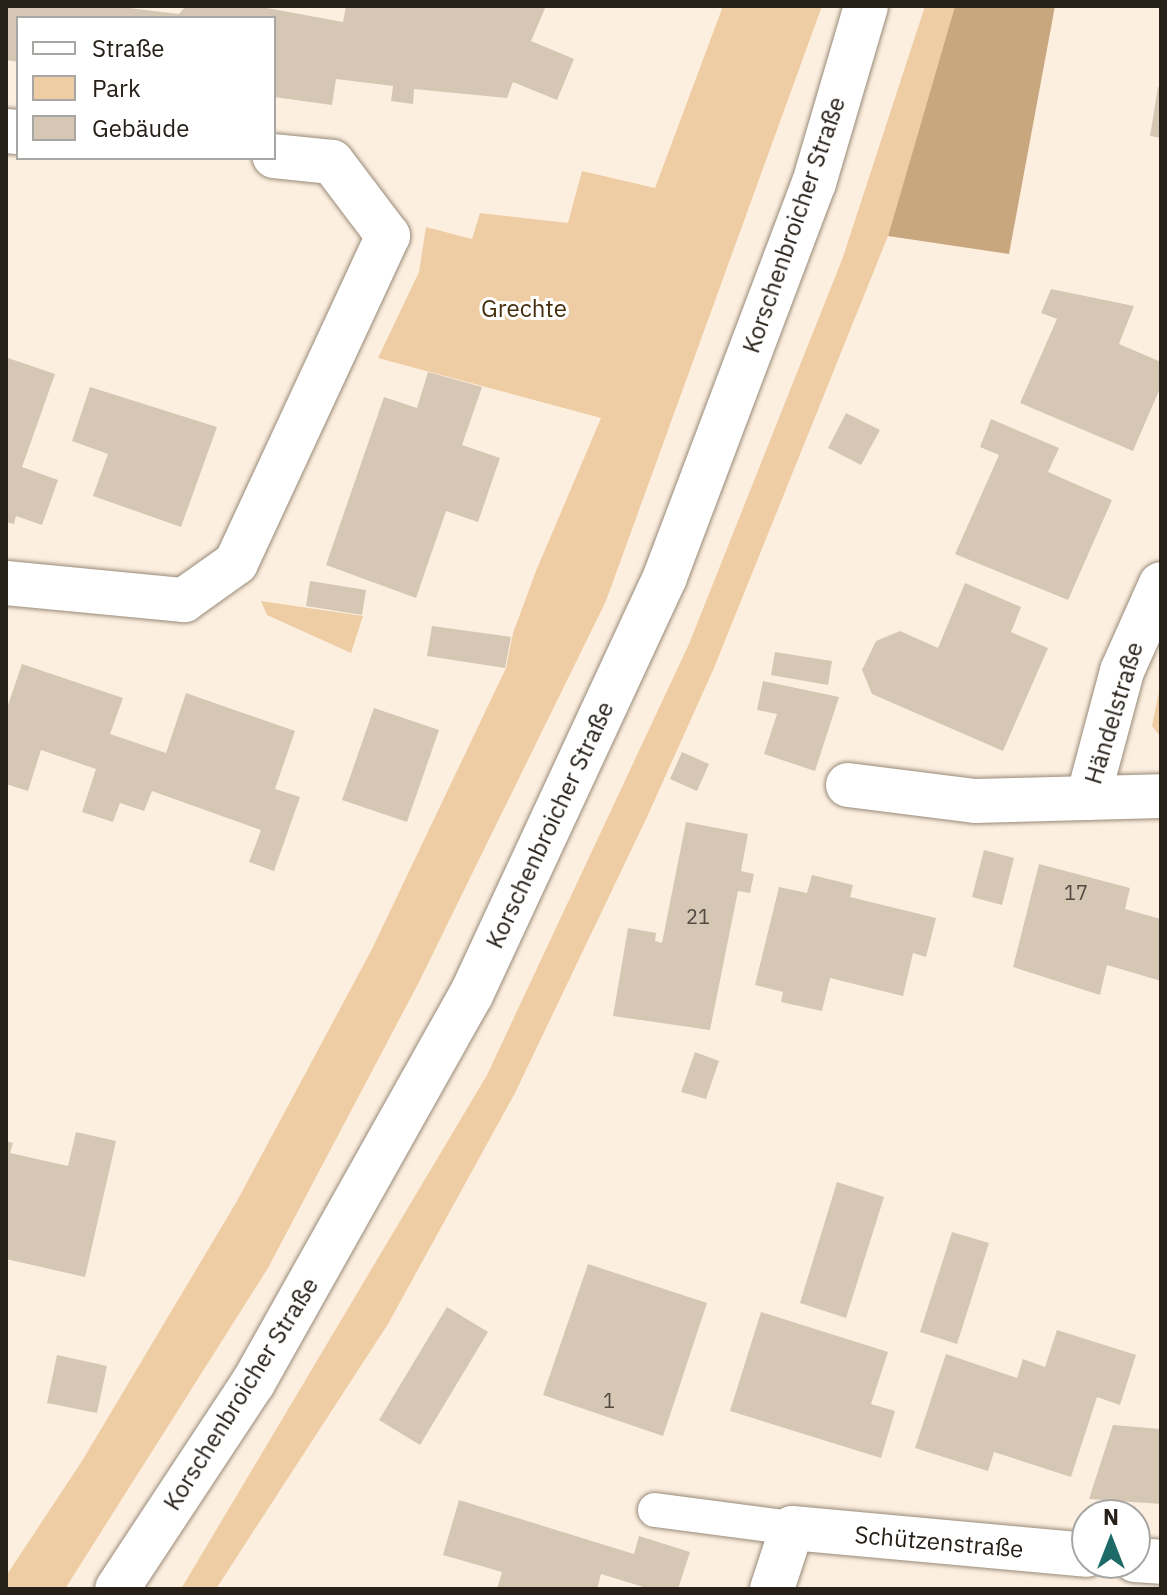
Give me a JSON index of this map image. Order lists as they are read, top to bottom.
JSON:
{
  "streets": {
    "main road": ["Korschenbroicher Straße", "Händelstraße", "Schützenstraße"]
  },
  "parks": ["Grechte"],
  "house_numbers": ["17", "21", "1"],
  "legend": ["Straße", "Park", "Gebäude"],
  "north": "top"
}
